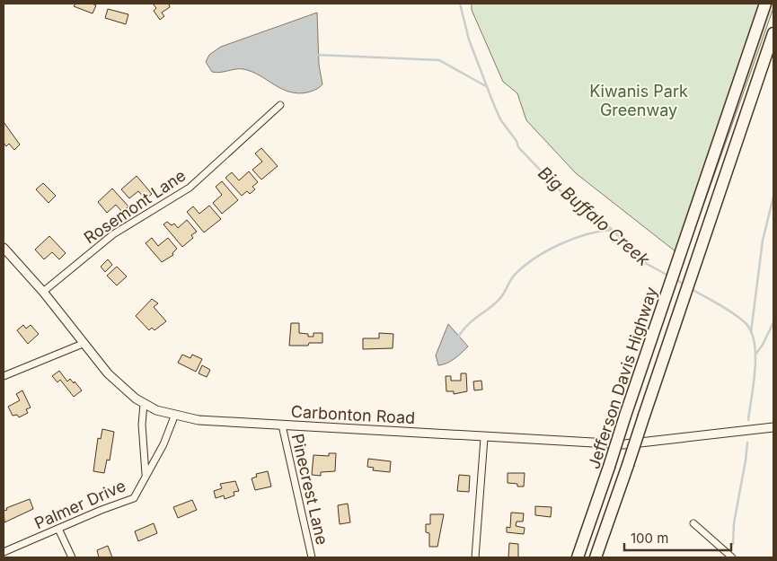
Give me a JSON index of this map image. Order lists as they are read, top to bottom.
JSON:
{
  "streets": {
    "highway": ["Jefferson Davis Highway"],
    "street": [
      "Rosemont Lane",
      "Carbonton Road",
      "Pinecrest Lane",
      "Palmer Drive"
    ]
  },
  "crossings": [
    ["Rosemont Lane", "Carbonton Road"],
    ["Carbonton Road", "Pinecrest Lane"],
    ["Carbonton Road", "Palmer Drive"]
  ],
  "water": ["Big Buffalo Creek"],
  "parks": ["Kiwanis Park Greenway"],
  "scale_bar": "100 m"
}
